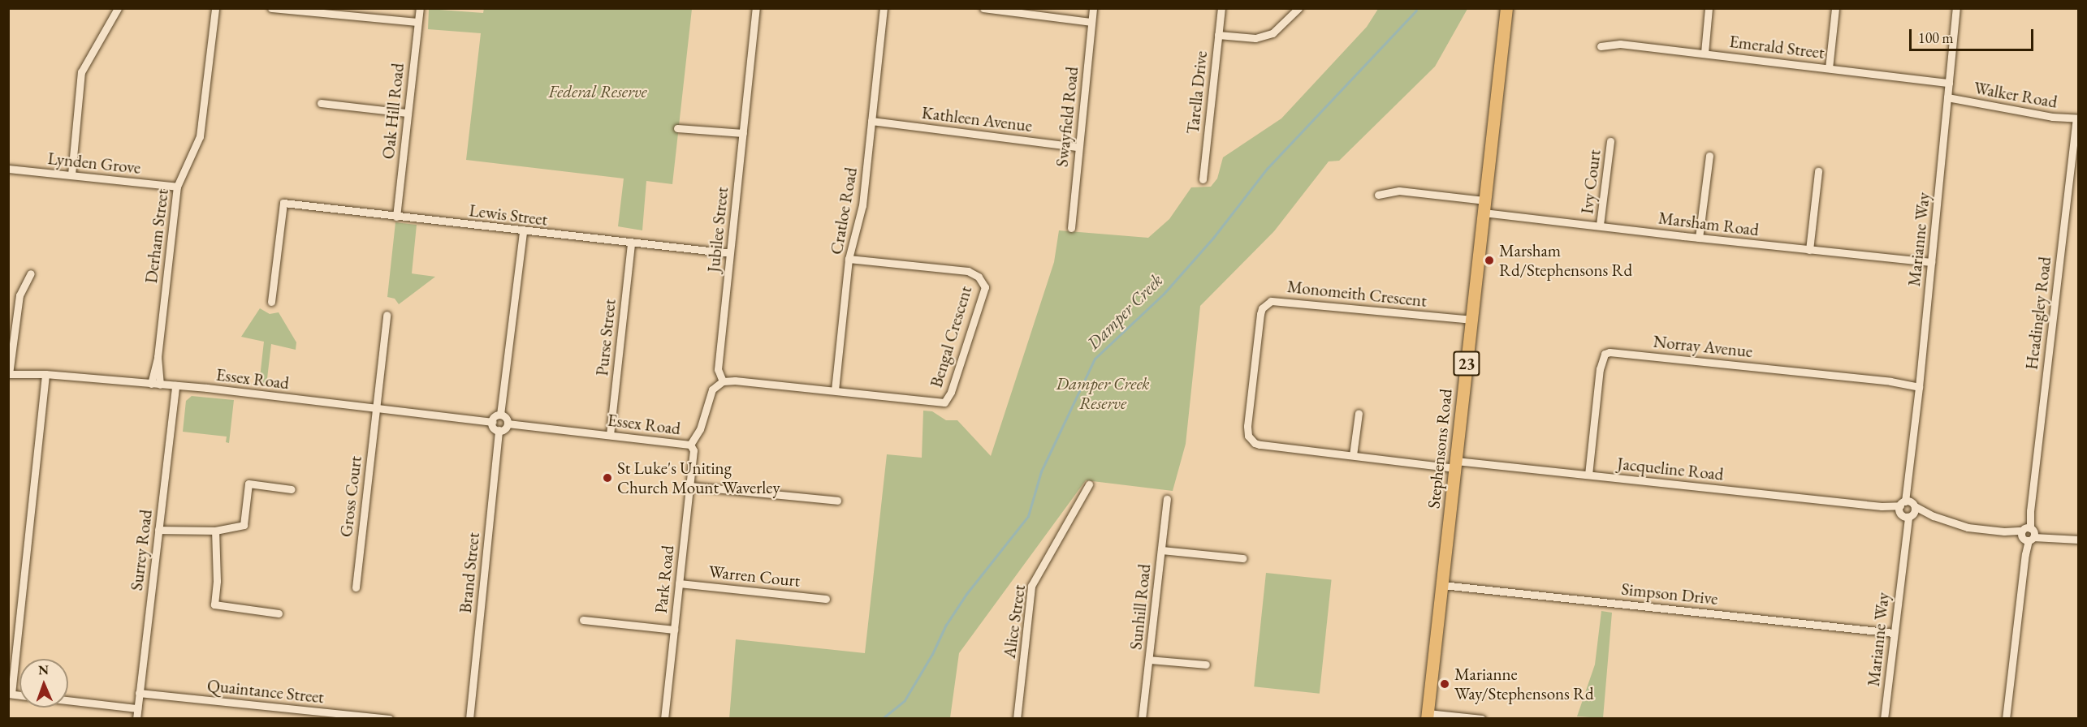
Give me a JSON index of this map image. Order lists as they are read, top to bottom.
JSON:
{
  "streets": {
    "main road": ["23", "Stephensons Road"],
    "street": [
      "Emerald Street",
      "Tarella Drive",
      "Walker Road",
      "Oak Hill Road",
      "Swayfield Road",
      "Kathleen Avenue",
      "Lynden Grove",
      "Ivy Court",
      "Cratloe Road",
      "Lewis Street",
      "Marsham Road",
      "Jubilee Street",
      "Derham Street",
      "Marianne Way",
      "Monomeith Crescent",
      "Headingley Road",
      "Bengal Crescent",
      "Purse Street",
      "Norray Avenue",
      "Essex Road",
      "Jacqueline Road",
      "Gross Court",
      "Surrey Road",
      "Brand Street",
      "Warren Court",
      "Park Road",
      "Simpson Drive",
      "Sunhill Road",
      "Alice Street",
      "Quaintance Street"
    ]
  },
  "crossings": [
    ["Emerald Street", "Marianne Way"],
    ["Walker Road", "Marianne Way"],
    ["Walker Road", "Headingley Road"],
    ["Oak Hill Road", "Lewis Street"],
    ["Swayfield Road", "Kathleen Avenue"],
    ["Kathleen Avenue", "Cratloe Road"],
    ["Lynden Grove", "Derham Street"],
    ["Ivy Court", "Marsham Road"],
    ["Cratloe Road", "Bengal Crescent"],
    ["Lewis Street", "Jubilee Street"],
    ["Lewis Street", "Purse Street"],
    ["Marsham Road", "Marianne Way"],
    ["Marsham Road", "Stephensons Road"],
    ["Jubilee Street", "Bengal Crescent"],
    ["Derham Street", "Essex Road"],
    ["Marianne Way", "Norray Avenue"],
    ["Marianne Way", "Jacqueline Road"],
    ["Marianne Way", "Simpson Drive"],
    ["Monomeith Crescent", "Stephensons Road"],
    ["Monomeith Crescent", "Jacqueline Road"],
    ["Headingley Road", "Jacqueline Road"],
    ["Purse Street", "Essex Road"],
    ["Norray Avenue", "Jacqueline Road"],
    ["Essex Road", "Gross Court"],
    ["Essex Road", "Surrey Road"],
    ["Essex Road", "Brand Street"],
    ["Essex Road", "Park Road"],
    ["Stephensons Road", "Jacqueline Road"],
    ["Stephensons Road", "Simpson Drive"],
    ["Surrey Road", "Quaintance Street"],
    ["Warren Court", "Park Road"]
  ],
  "water": ["Damper Creek"],
  "parks": ["Federal Reserve", "Damper Creek Reserve"],
  "places": ["Marsham Rd/Stephensons Rd", "St Luke's Uniting Church Mount Waverley", "Marianne Way/Stephensons Rd"],
  "scale_bar": "100 m",
  "north": "top"
}
